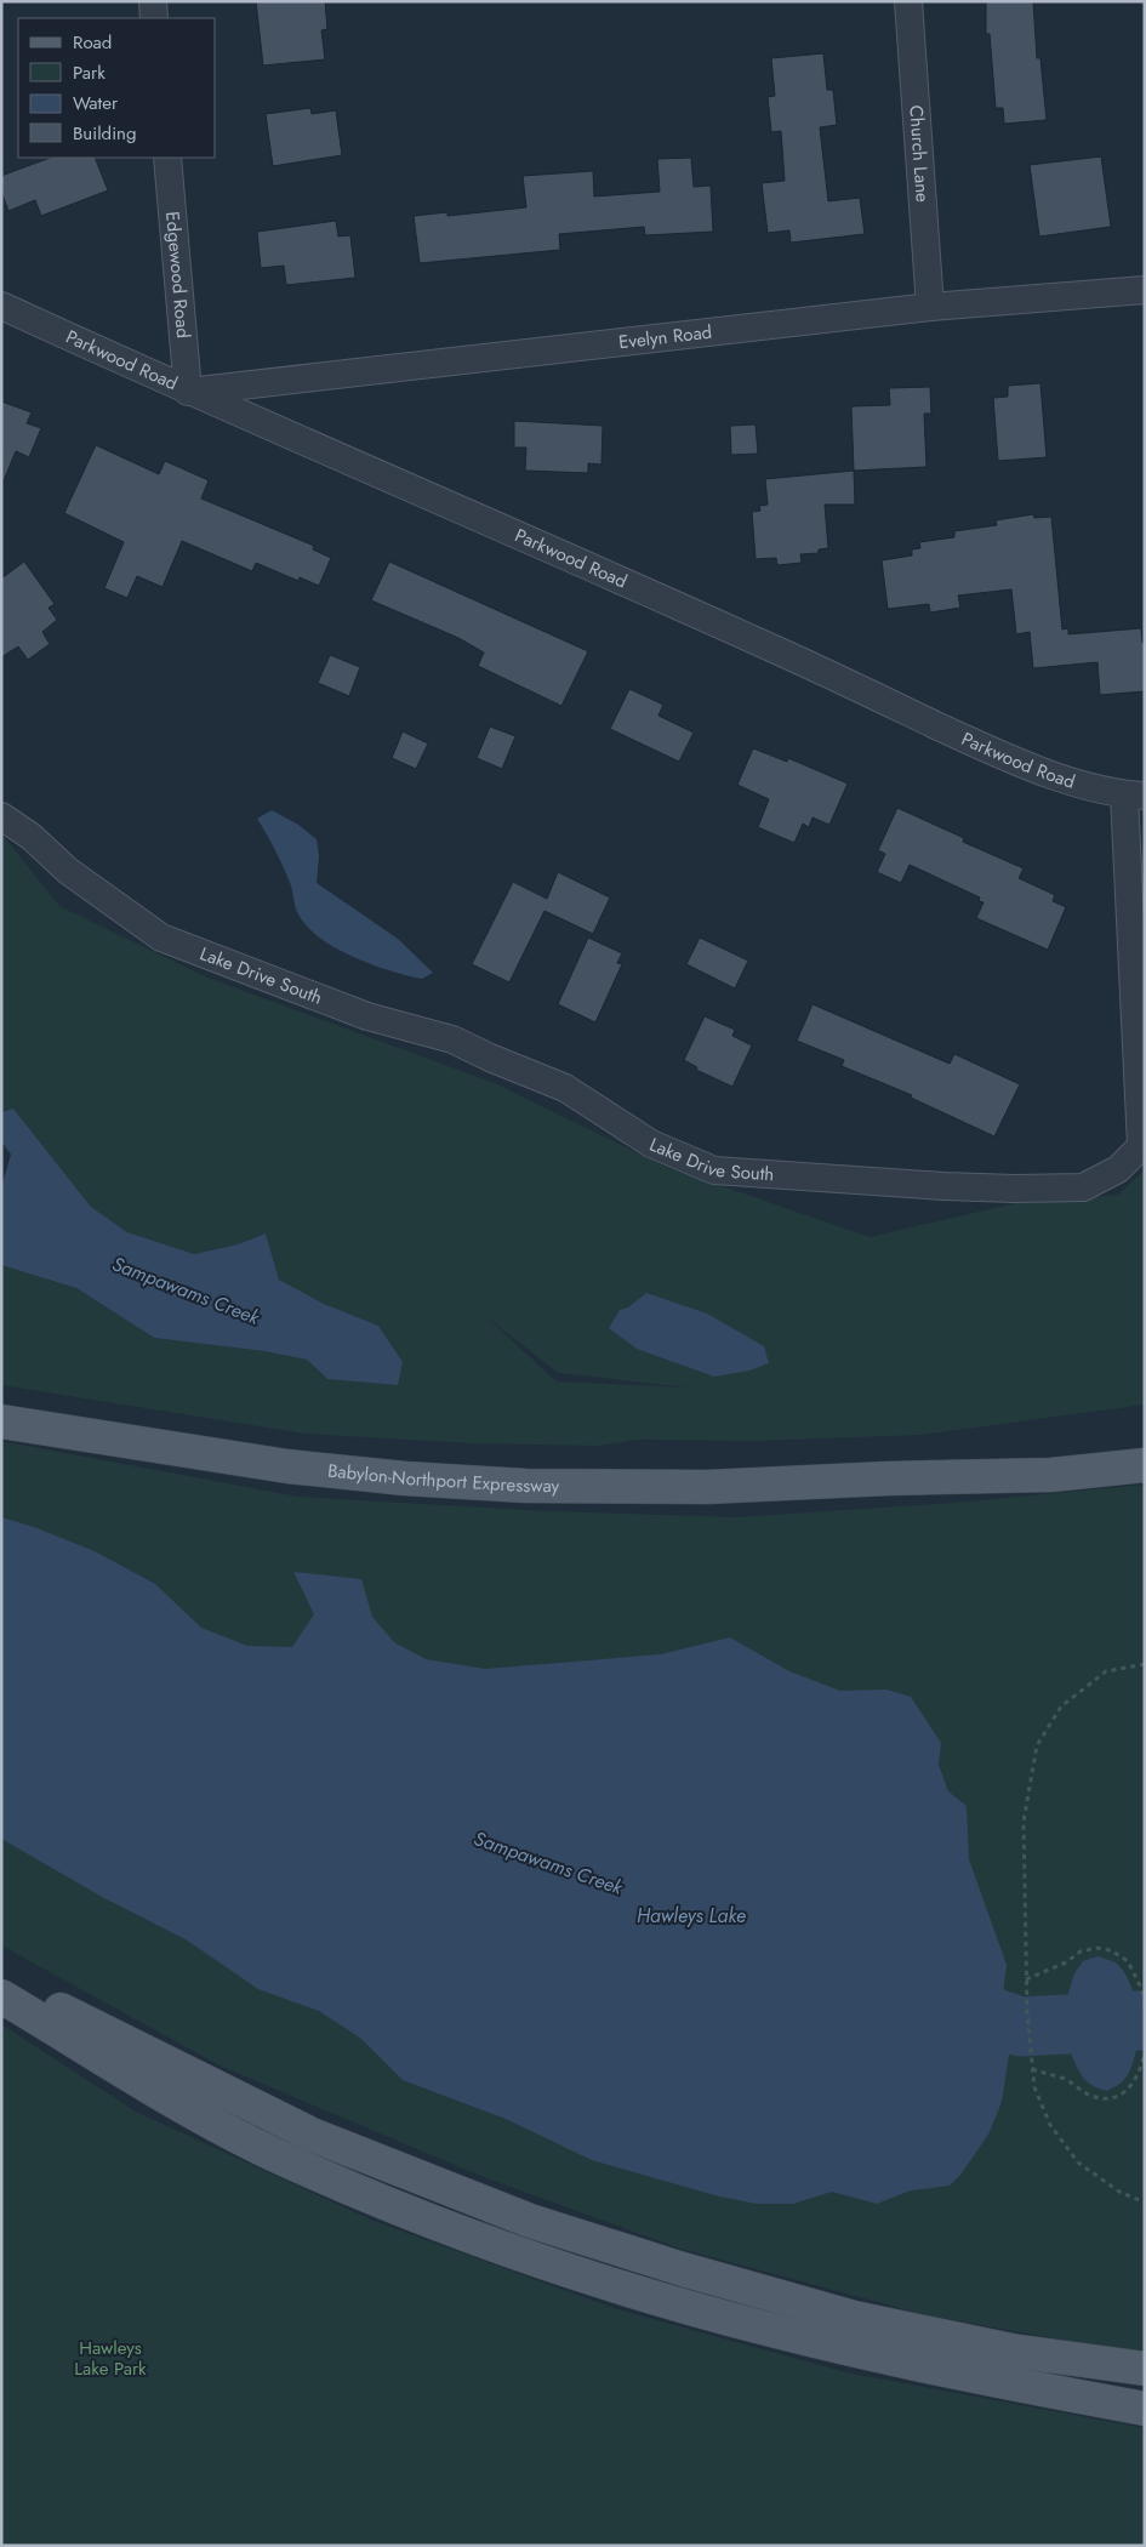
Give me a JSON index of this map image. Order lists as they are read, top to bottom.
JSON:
{
  "streets": {
    "main road": ["Babylon-Northport Expressway"],
    "street": [
      "Church Lane",
      "Edgewood Road",
      "Evelyn Road",
      "Parkwood Road",
      "Lake Drive South"
    ]
  },
  "crossings": [
    ["Church Lane", "Evelyn Road"],
    ["Edgewood Road", "Evelyn Road"],
    ["Edgewood Road", "Parkwood Road"],
    ["Evelyn Road", "Parkwood Road"],
    ["Parkwood Road", "Lake Drive South"]
  ],
  "water": ["Sampawams Creek", "Hawleys Lake"],
  "parks": ["Hawleys Lake Park"],
  "legend": [
    "Road",
    "Park",
    "Water",
    "Building"
  ]
}
